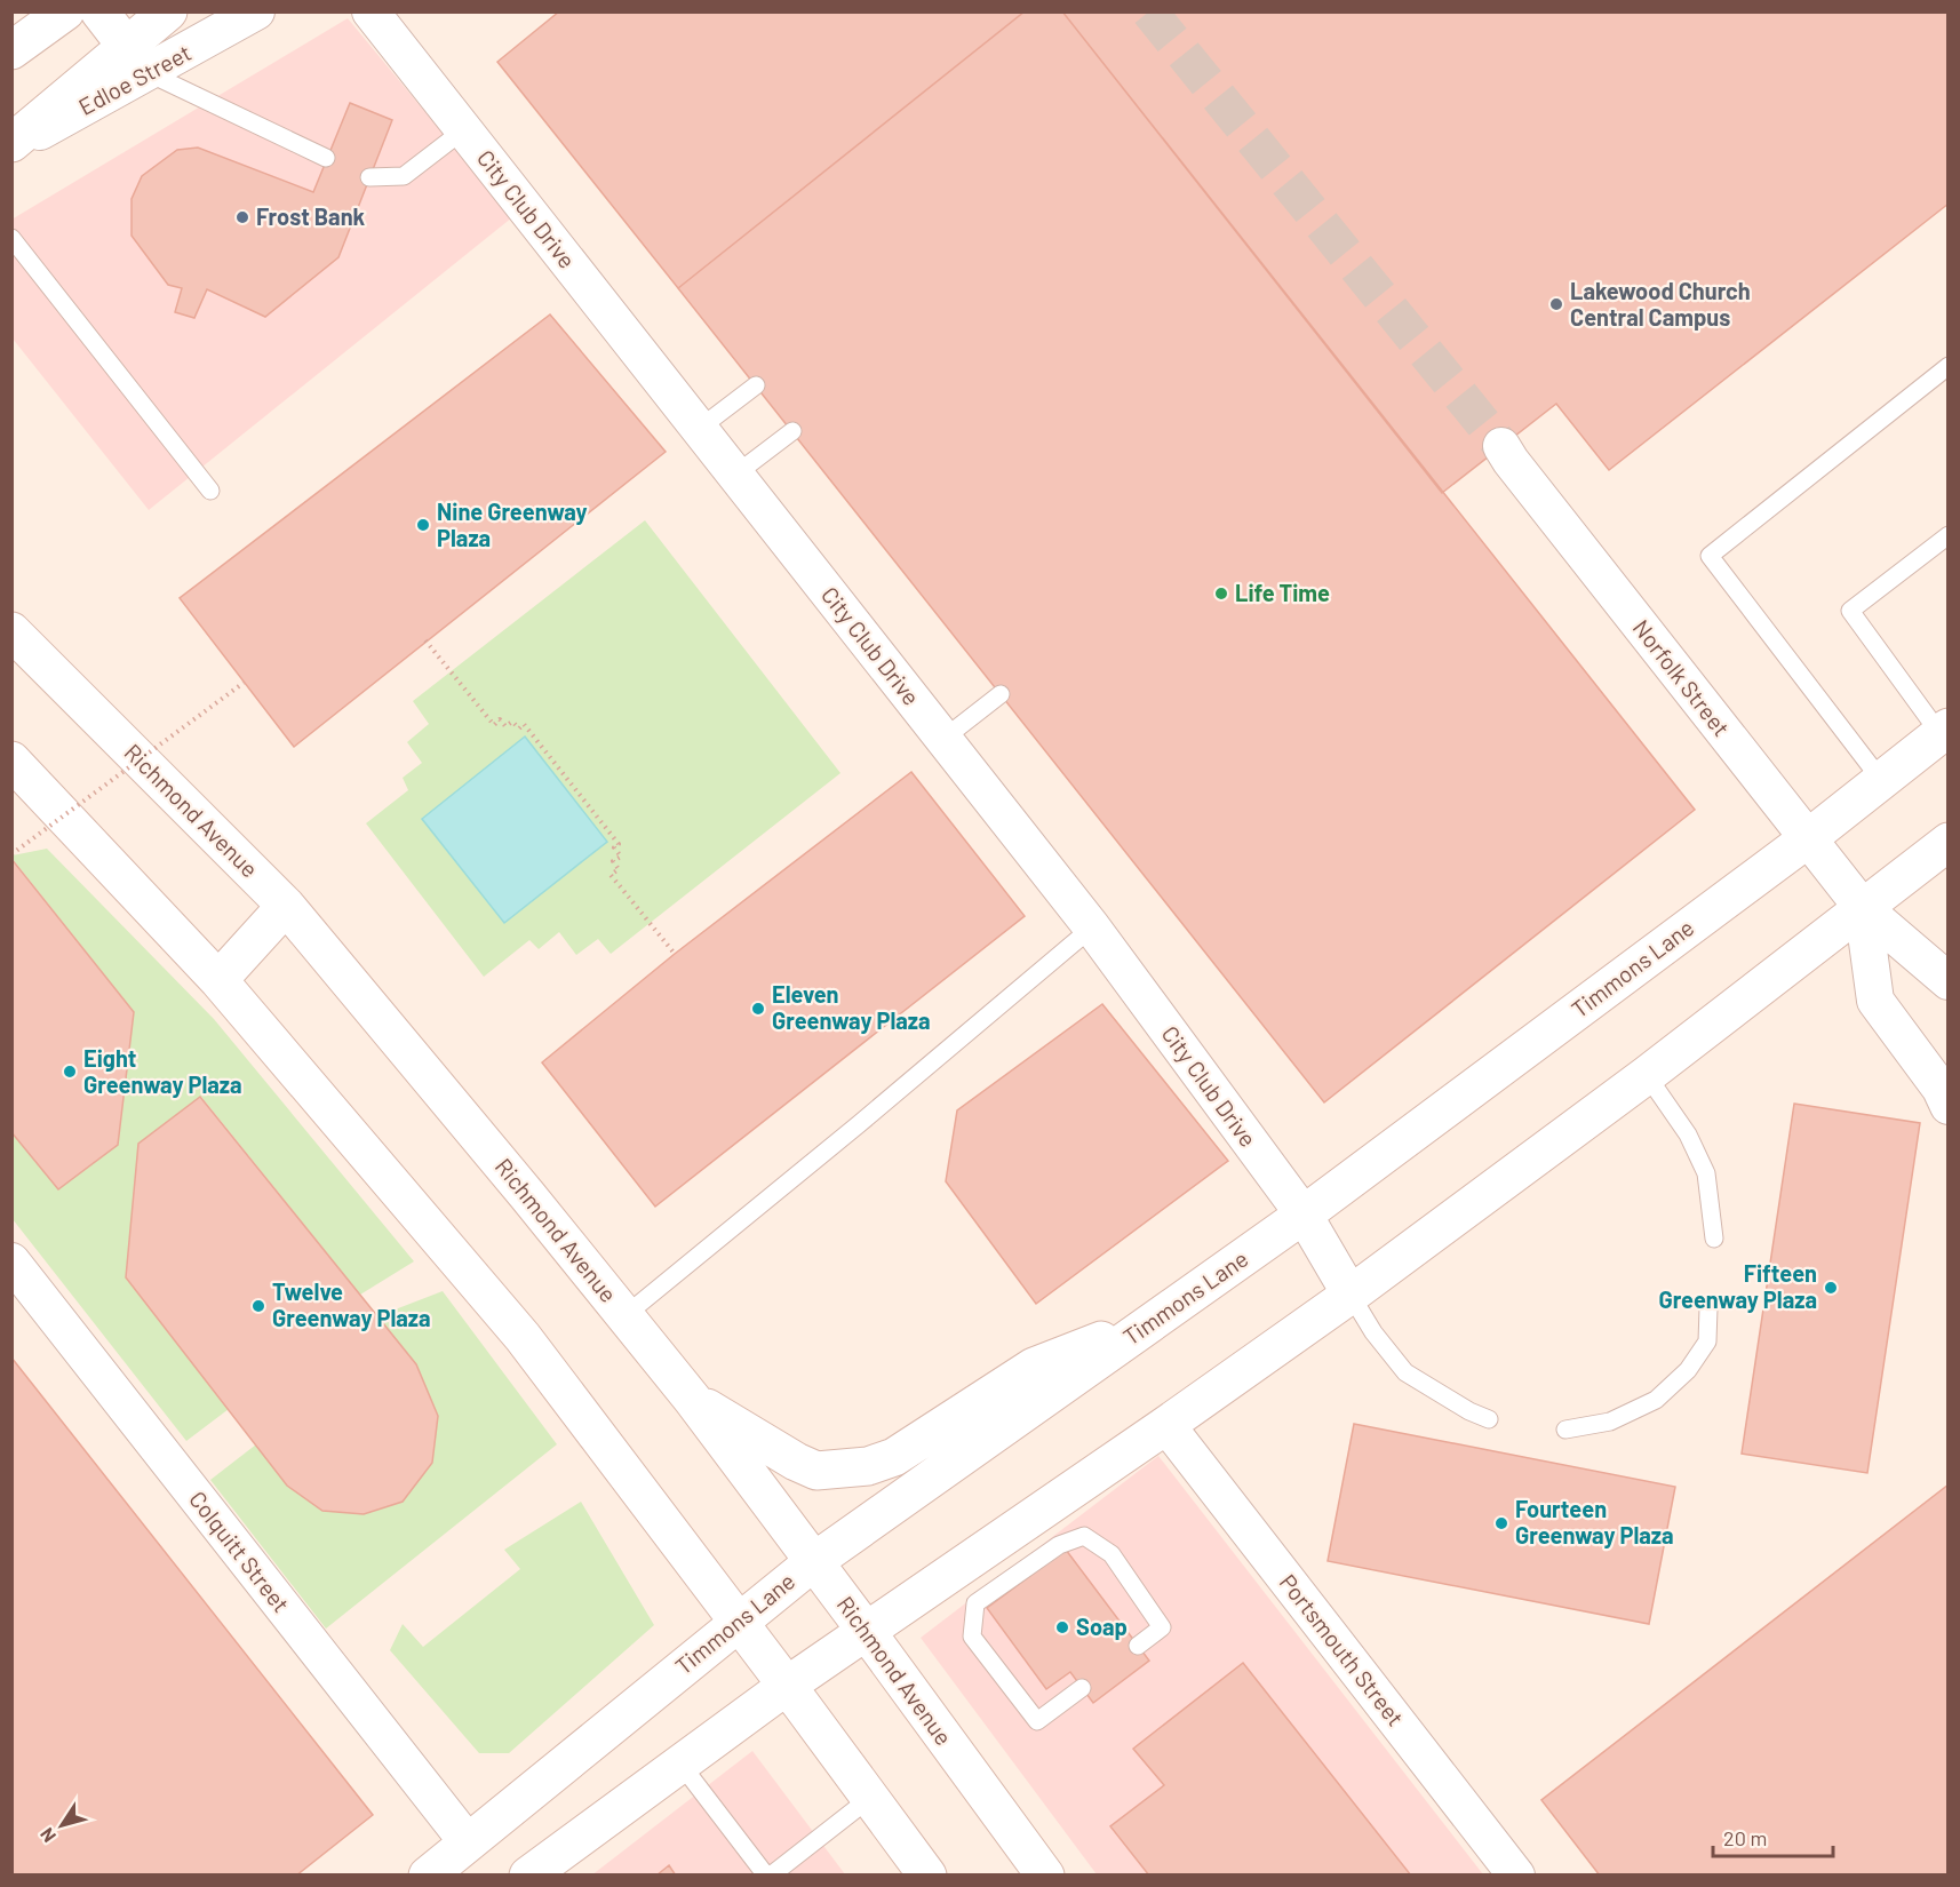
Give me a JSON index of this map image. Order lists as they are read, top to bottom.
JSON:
{
  "streets": {
    "main road": ["Edloe Street", "Richmond Avenue", "Timmons Lane"],
    "street": [
      "City Club Drive",
      "Norfolk Street",
      "Colquitt Street",
      "Portsmouth Street"
    ]
  },
  "crossings": [
    ["City Club Drive", "Timmons Lane"],
    ["Norfolk Street", "Timmons Lane"],
    ["Richmond Avenue", "Timmons Lane"],
    ["Timmons Lane", "Colquitt Street"]
  ],
  "places": [
    "Frost Bank",
    "Lakewood Church Central Campus",
    "Nine Greenway Plaza",
    "Life Time",
    "Eleven Greenway Plaza",
    "Eight Greenway Plaza",
    "Fifteen Greenway Plaza",
    "Twelve Greenway Plaza",
    "Fourteen Greenway Plaza",
    "Soap"
  ],
  "scale_bar": "20 m",
  "north": "bottom left"
}
